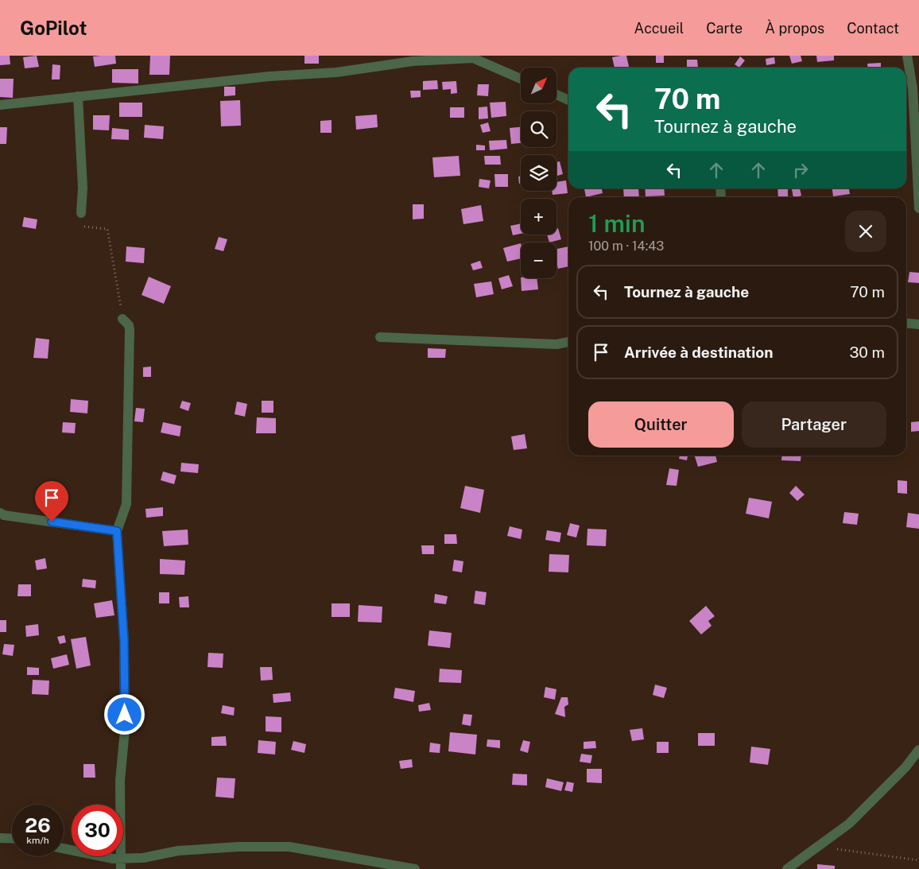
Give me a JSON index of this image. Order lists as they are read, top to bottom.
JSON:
{
  "north": "top right",
  "page": {
    "header": "GoPilot",
    "nav": [
      "Accueil",
      "Carte",
      "À propos",
      "Contact"
    ],
    "map_buttons": ["+", "−"],
    "turn": ["70 m", "Tournez à gauche"],
    "heading": ["1 min", "100 m · 14:43"],
    "list": [
      {
        "name": "Tournez à gauche",
        "value": "70 m"
      },
      {
        "name": "Arrivée à destination",
        "value": "30 m"
      }
    ],
    "buttons": ["Quitter", "Partager"],
    "speed": "26 km/h",
    "limit": "30"
  }
}
